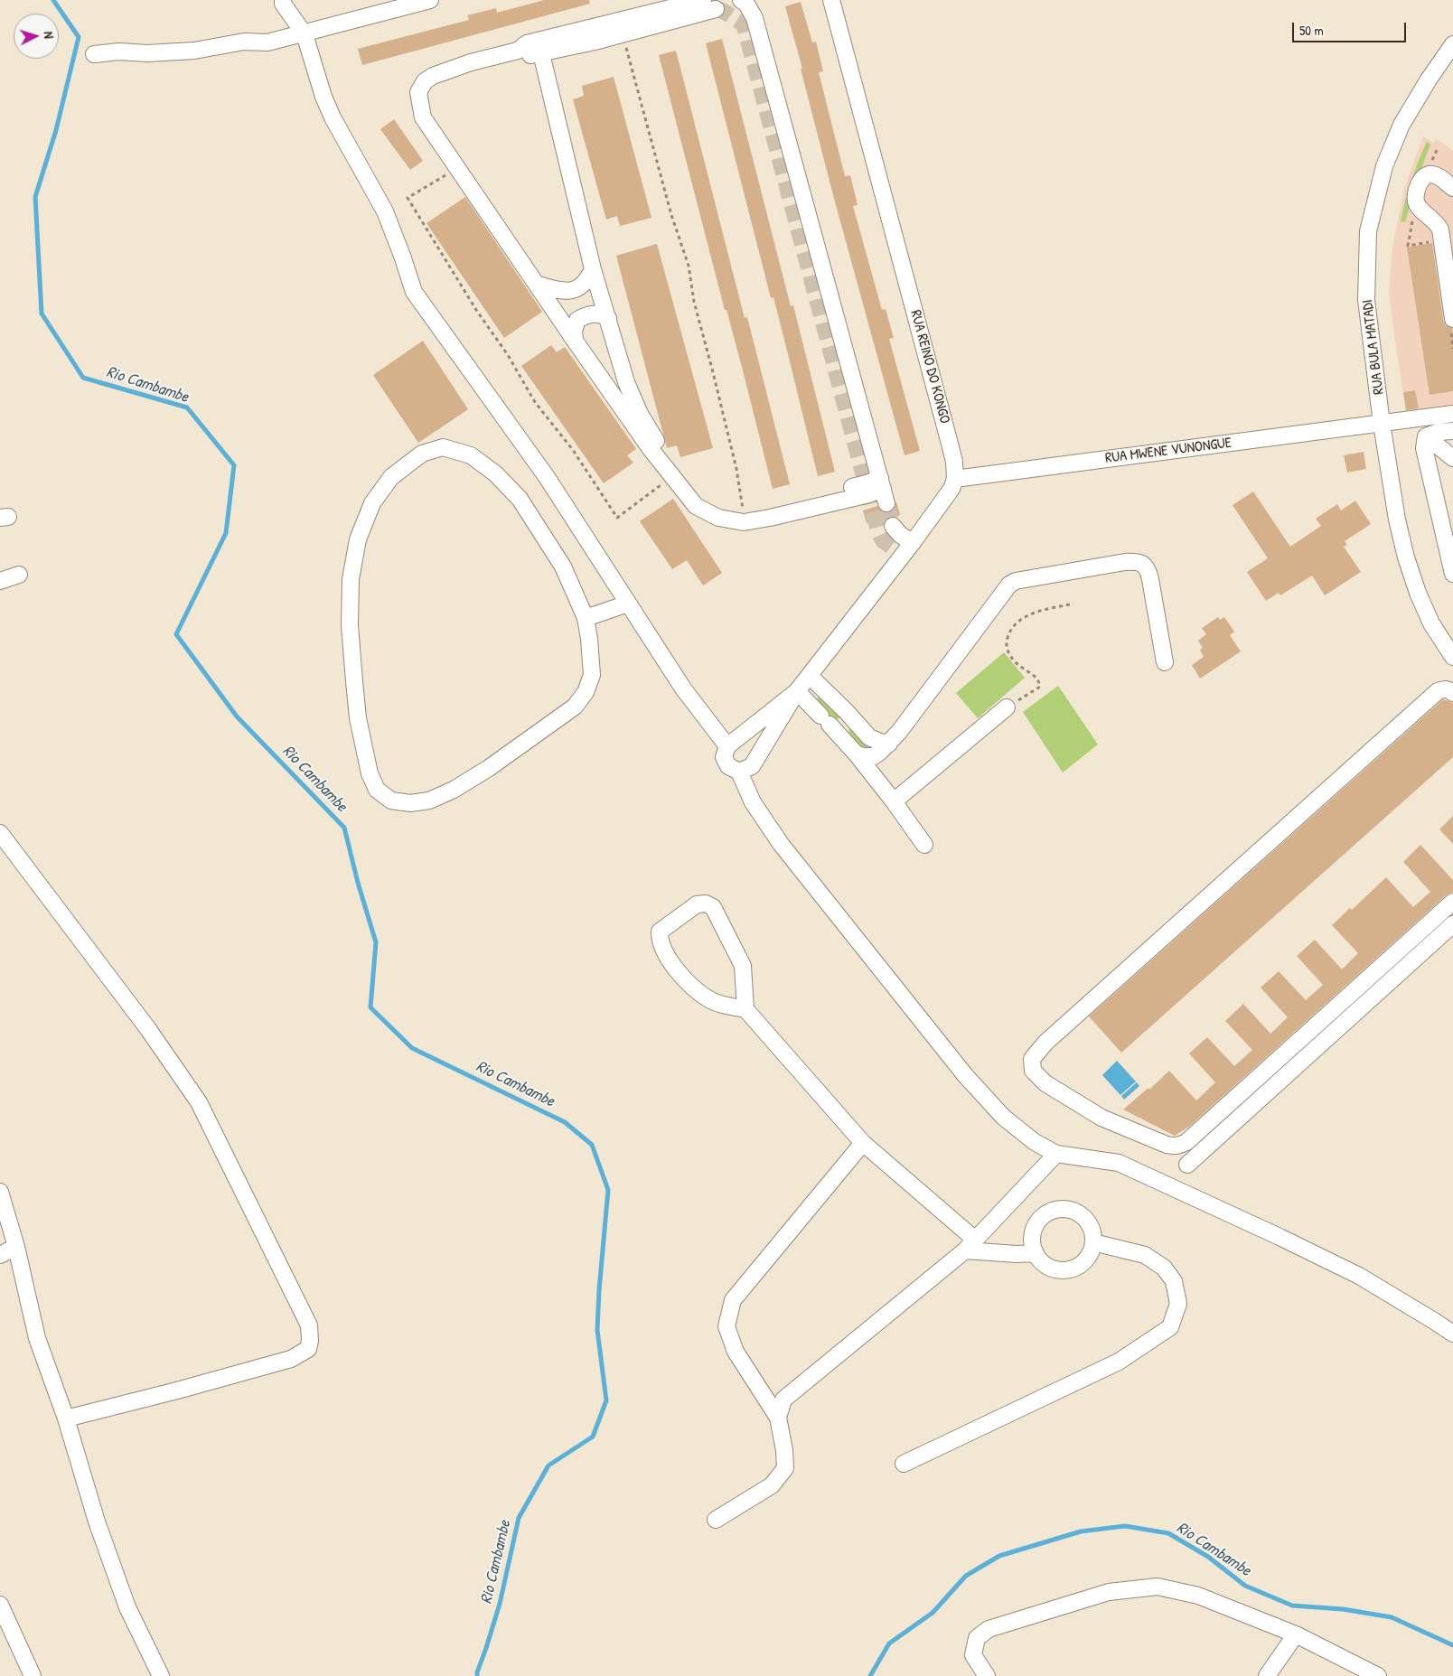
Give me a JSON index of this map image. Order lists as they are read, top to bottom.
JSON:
{
  "streets": {
    "street": ["RUA BULA MATADI", "RUA REINO DO KONGO", "RUA MWENE VUNONGUE"]
  },
  "crossings": [
    ["RUA BULA MATADI", "RUA MWENE VUNONGUE"],
    ["RUA REINO DO KONGO", "RUA MWENE VUNONGUE"]
  ],
  "water": ["Rio Cambambe"],
  "scale_bar": "50 m",
  "north": "right"
}
